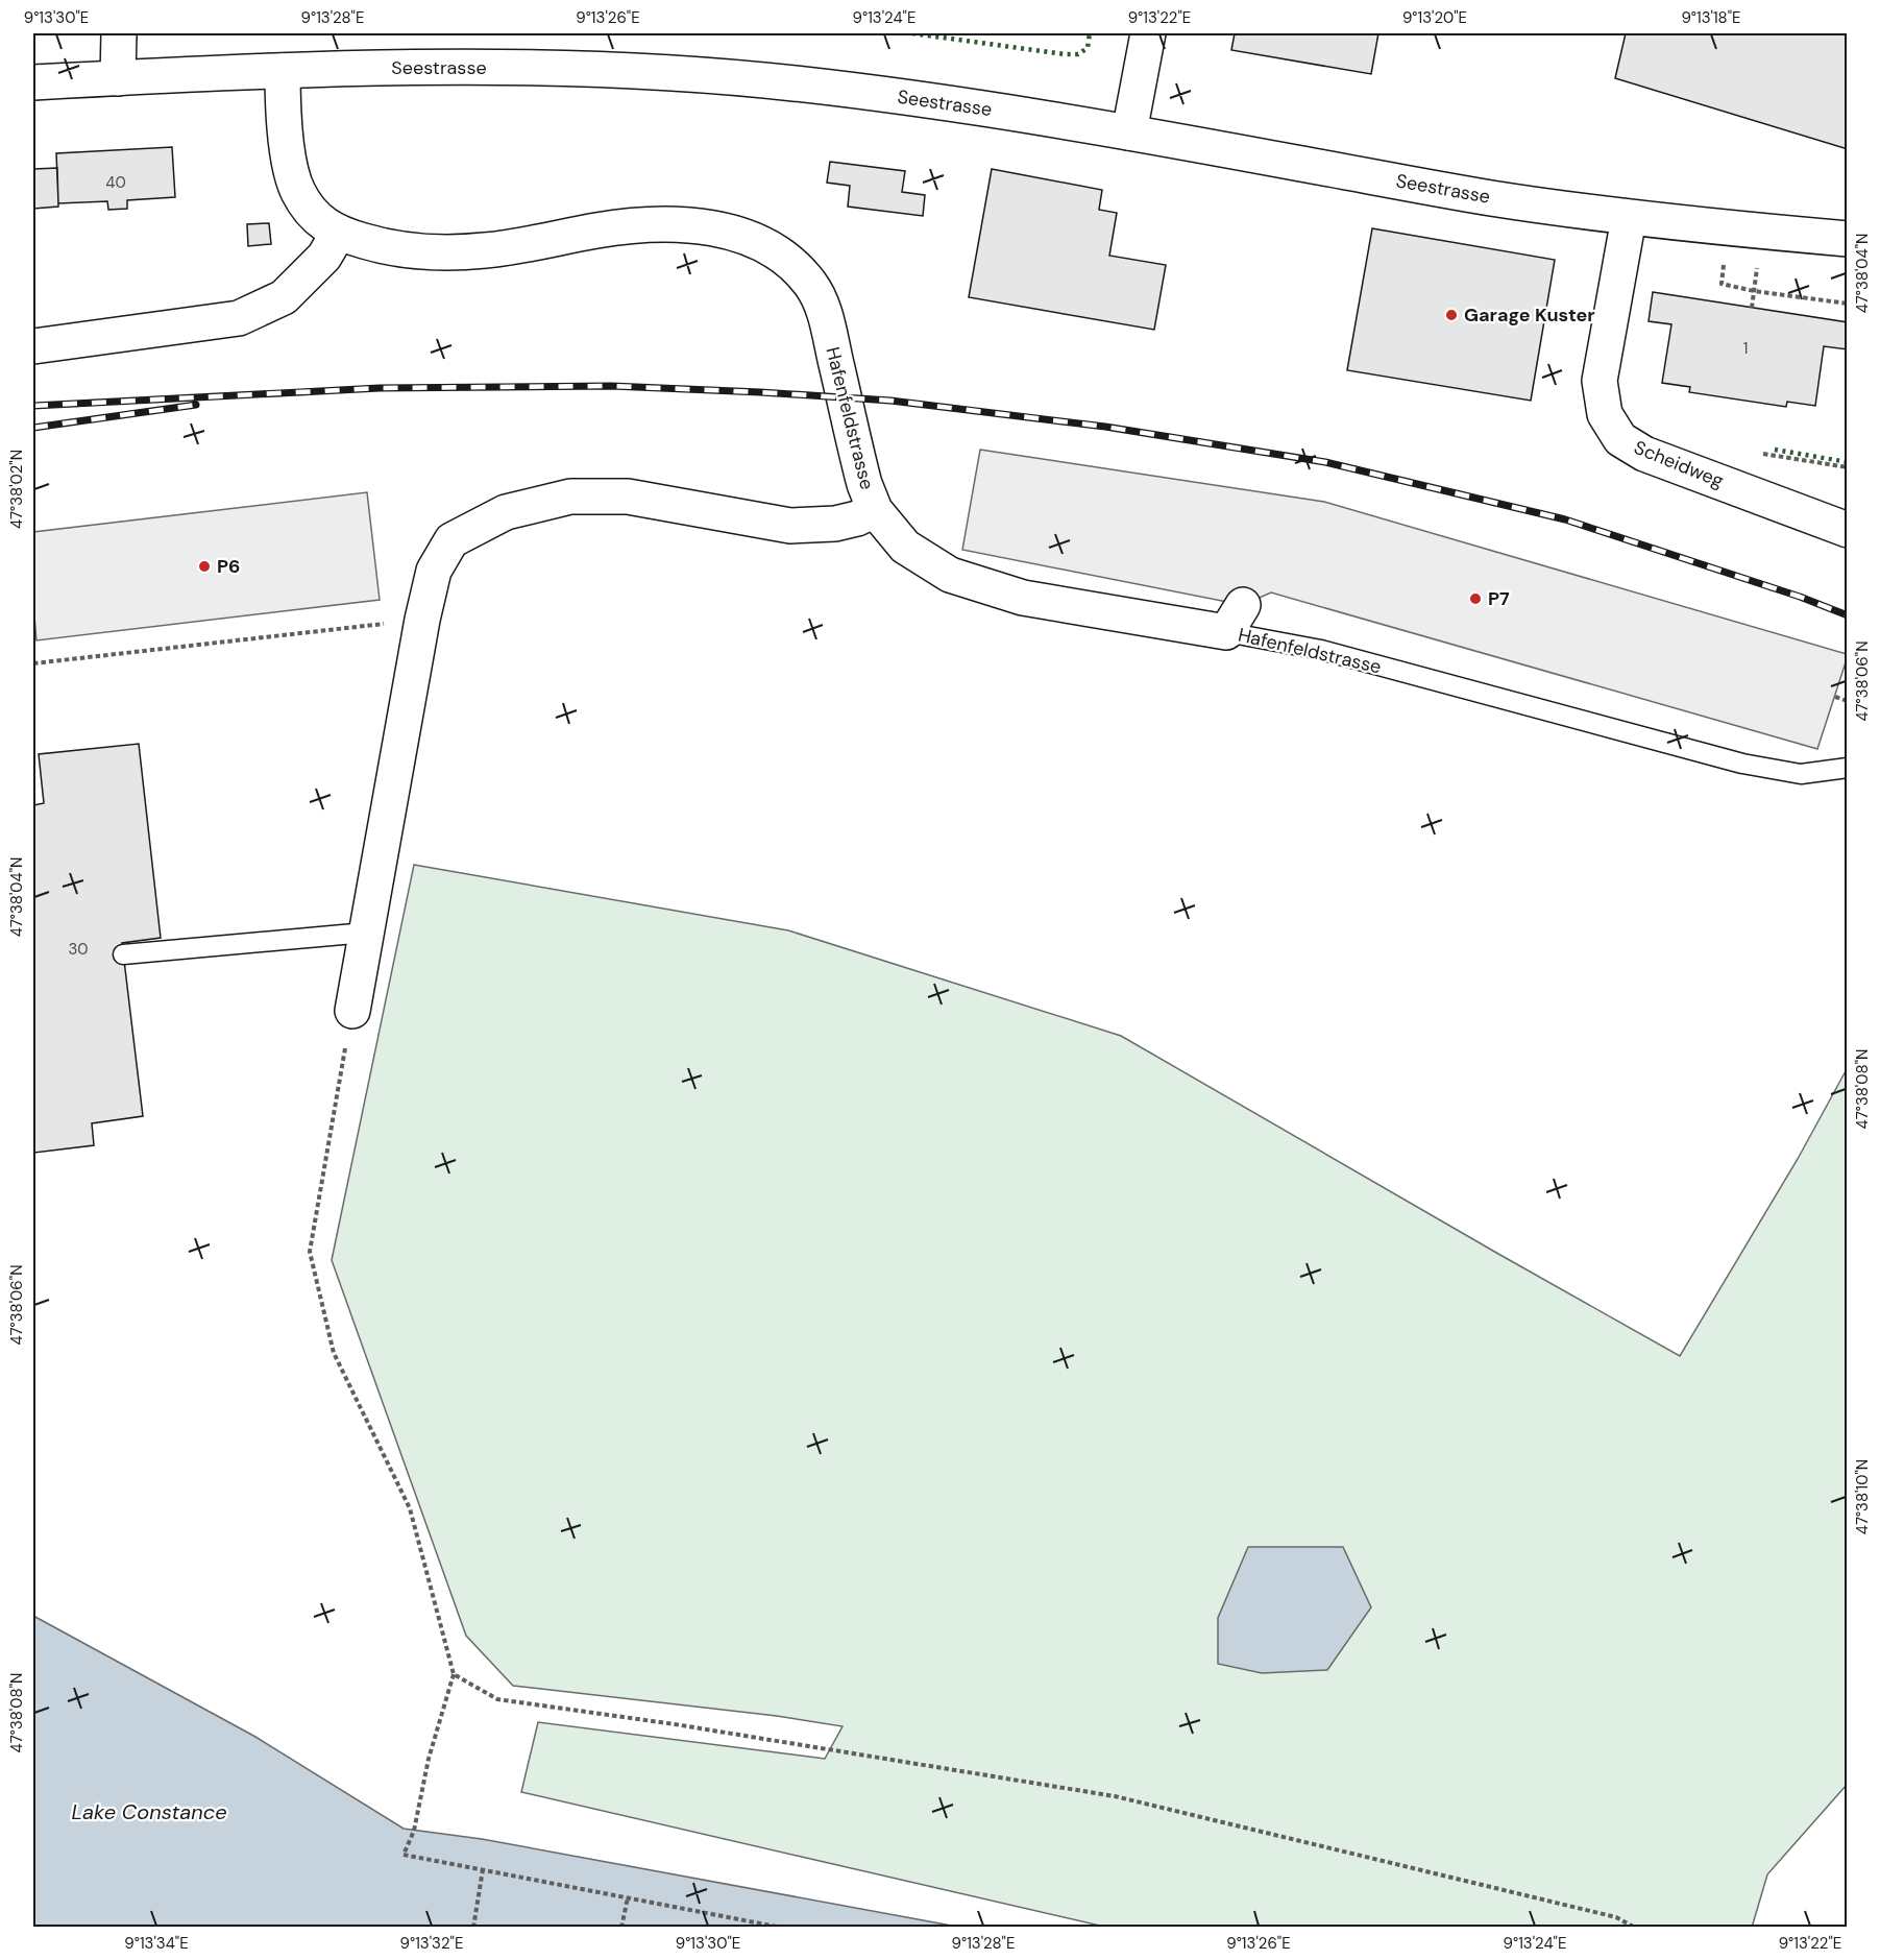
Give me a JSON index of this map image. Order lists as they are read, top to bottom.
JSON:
{
  "streets": {
    "street": ["Seestrasse", "Hafenfeldstrasse", "Scheidweg"]
  },
  "crossings": [
    ["Seestrasse", "Hafenfeldstrasse"],
    ["Seestrasse", "Scheidweg"]
  ],
  "water": ["Lake Constance"],
  "places": ["Garage Kuster", "P6", "P7"],
  "house_numbers": ["40", "1", "30"],
  "coordinates": [
    "9°13'30\"E",
    "9°13'28\"E",
    "9°13'26\"E",
    "9°13'24\"E",
    "9°13'22\"E",
    "9°13'20\"E",
    "9°13'18\"E",
    "47°38'04\"N",
    "47°38'02\"N",
    "47°38'06\"N",
    "47°38'08\"N",
    "47°38'10\"N",
    "9°13'34\"E",
    "9°13'32\"E"
  ]
}
